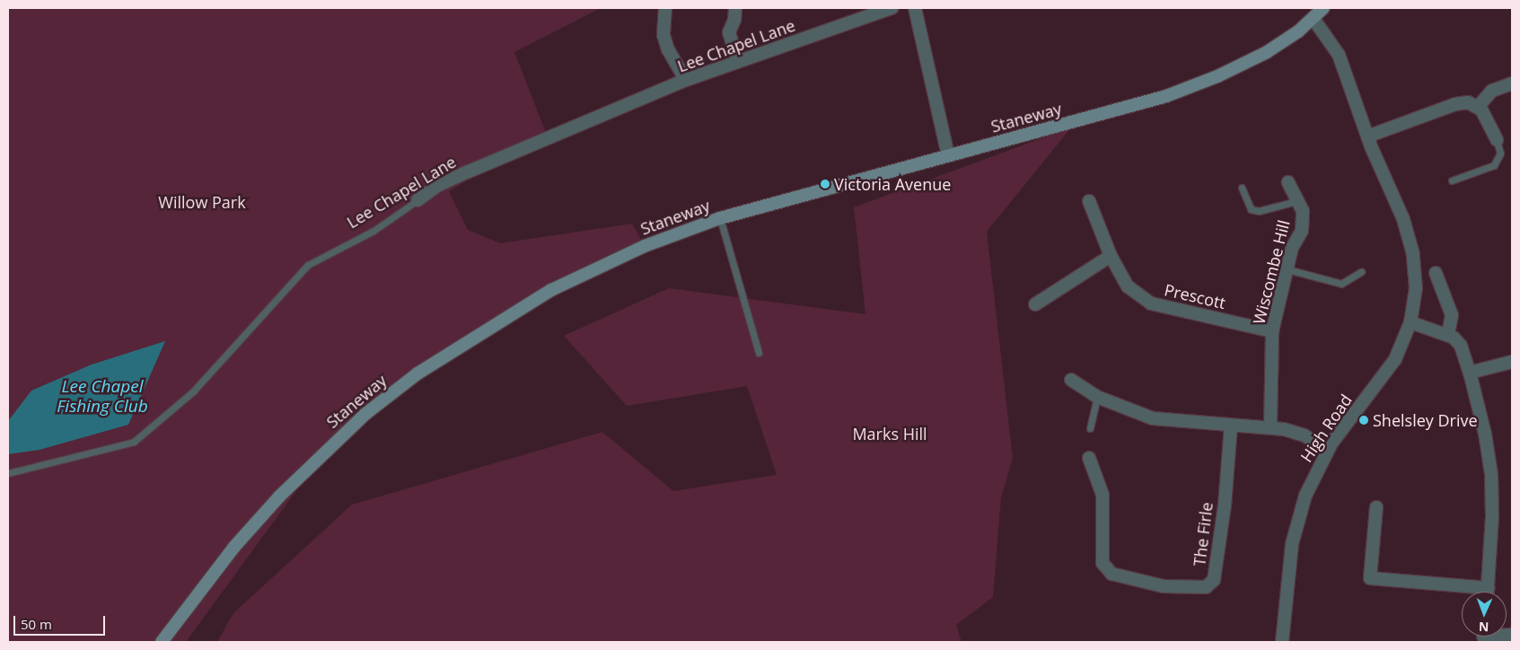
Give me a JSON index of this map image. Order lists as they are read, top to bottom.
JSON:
{
  "streets": {
    "main road": ["Staneway"],
    "street": [
      "Lee Chapel Lane",
      "Wiscombe Hill",
      "Prescott",
      "High Road",
      "The Firle"
    ]
  },
  "crossings": [
    ["Staneway", "High Road"],
    ["Wiscombe Hill", "Prescott"]
  ],
  "water": ["Lee Chapel Fishing Club"],
  "parks": ["Willow Park", "Marks Hill"],
  "places": ["Victoria Avenue", "Shelsley Drive"],
  "scale_bar": "50 m",
  "north": "bottom"
}
